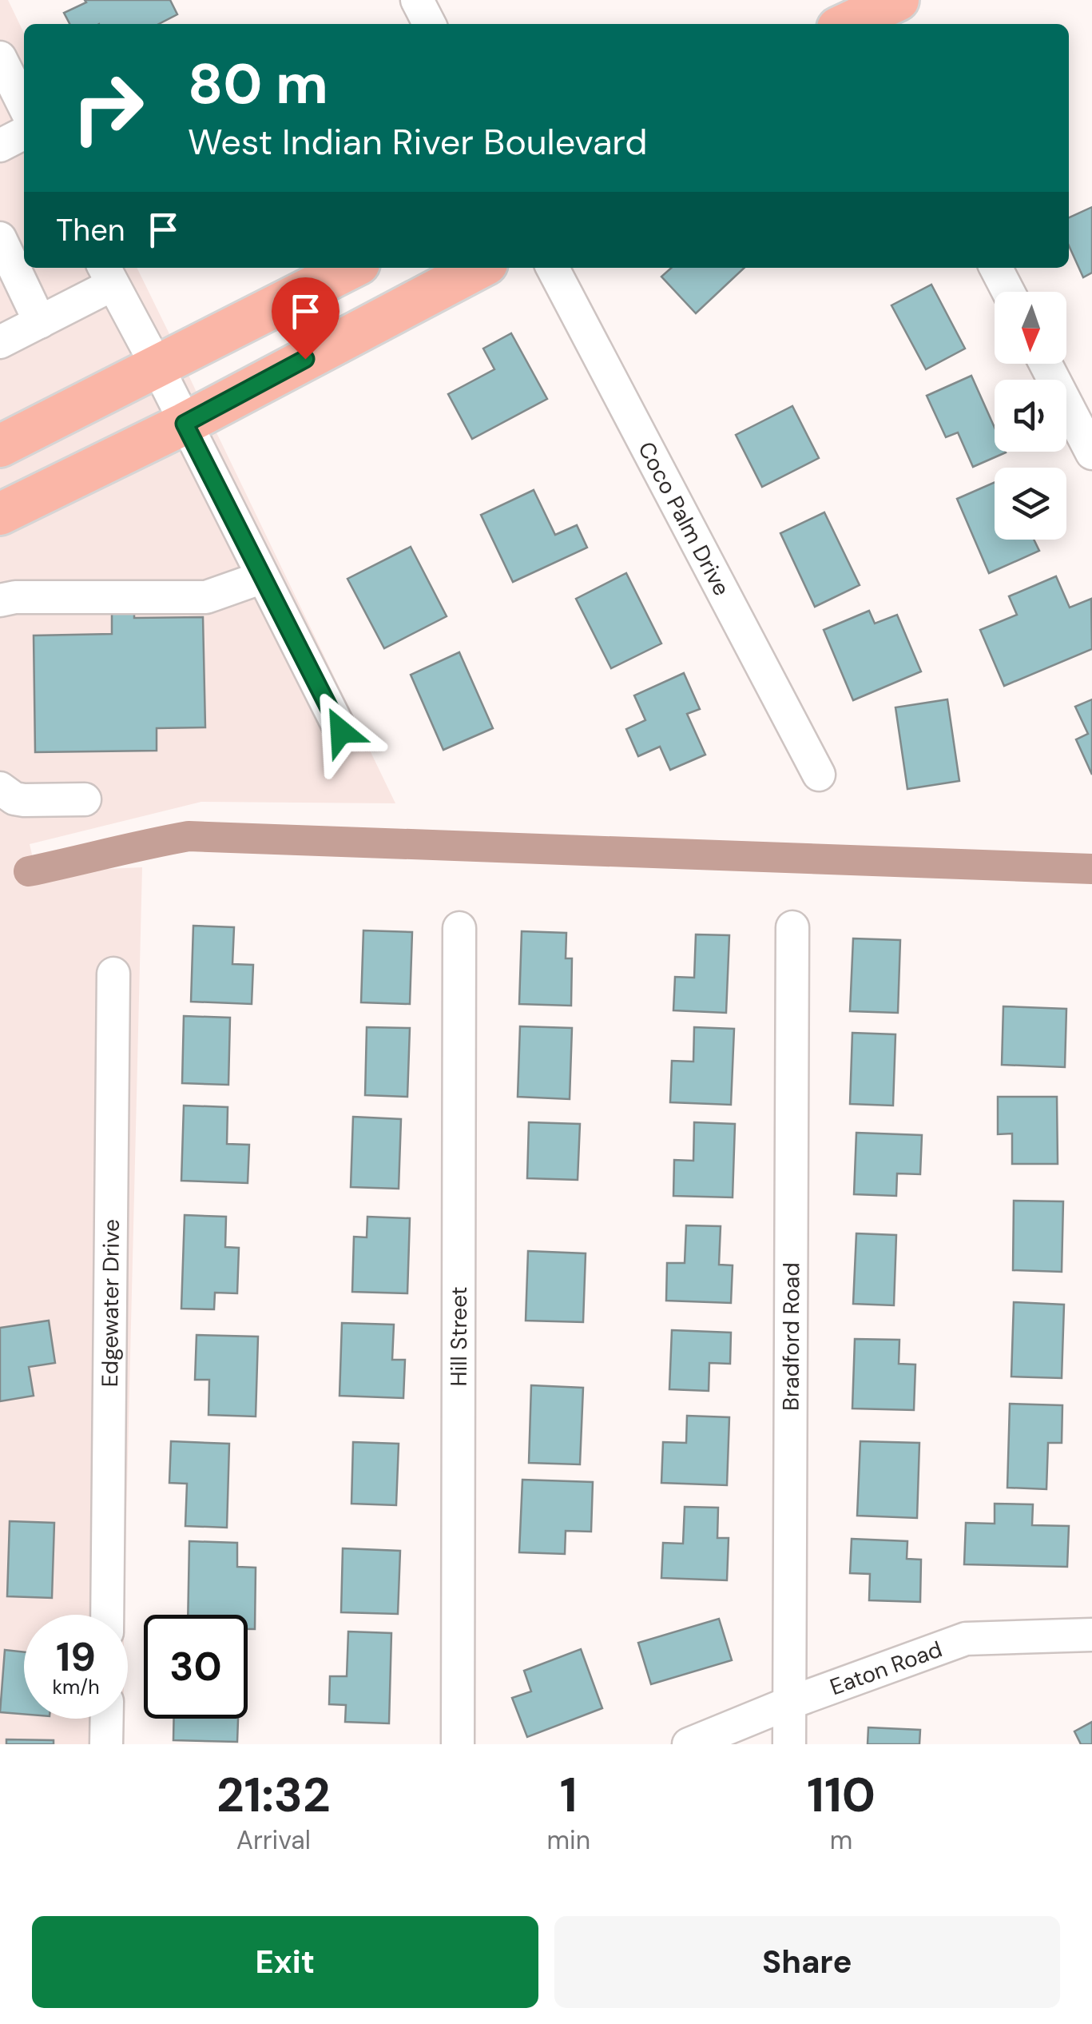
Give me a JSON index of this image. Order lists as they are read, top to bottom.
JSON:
{
  "streets": {
    "street": [
      "Coco Palm Drive",
      "Edgewater Drive",
      "Bradford Road",
      "Hill Street",
      "Eaton Road"
    ]
  },
  "crossings": [
    ["Bradford Road", "Eaton Road"]
  ],
  "north": "bottom",
  "page": {
    "turn": ["80 m", "West Indian River Boulevard"],
    "then": "Then",
    "speed": "19 km/h",
    "limit": "30",
    "eta": [
      "21:32",
      "Arrival",
      "1",
      "min",
      "110",
      "m"
    ],
    "buttons": ["Exit", "Share"]
  }
}
